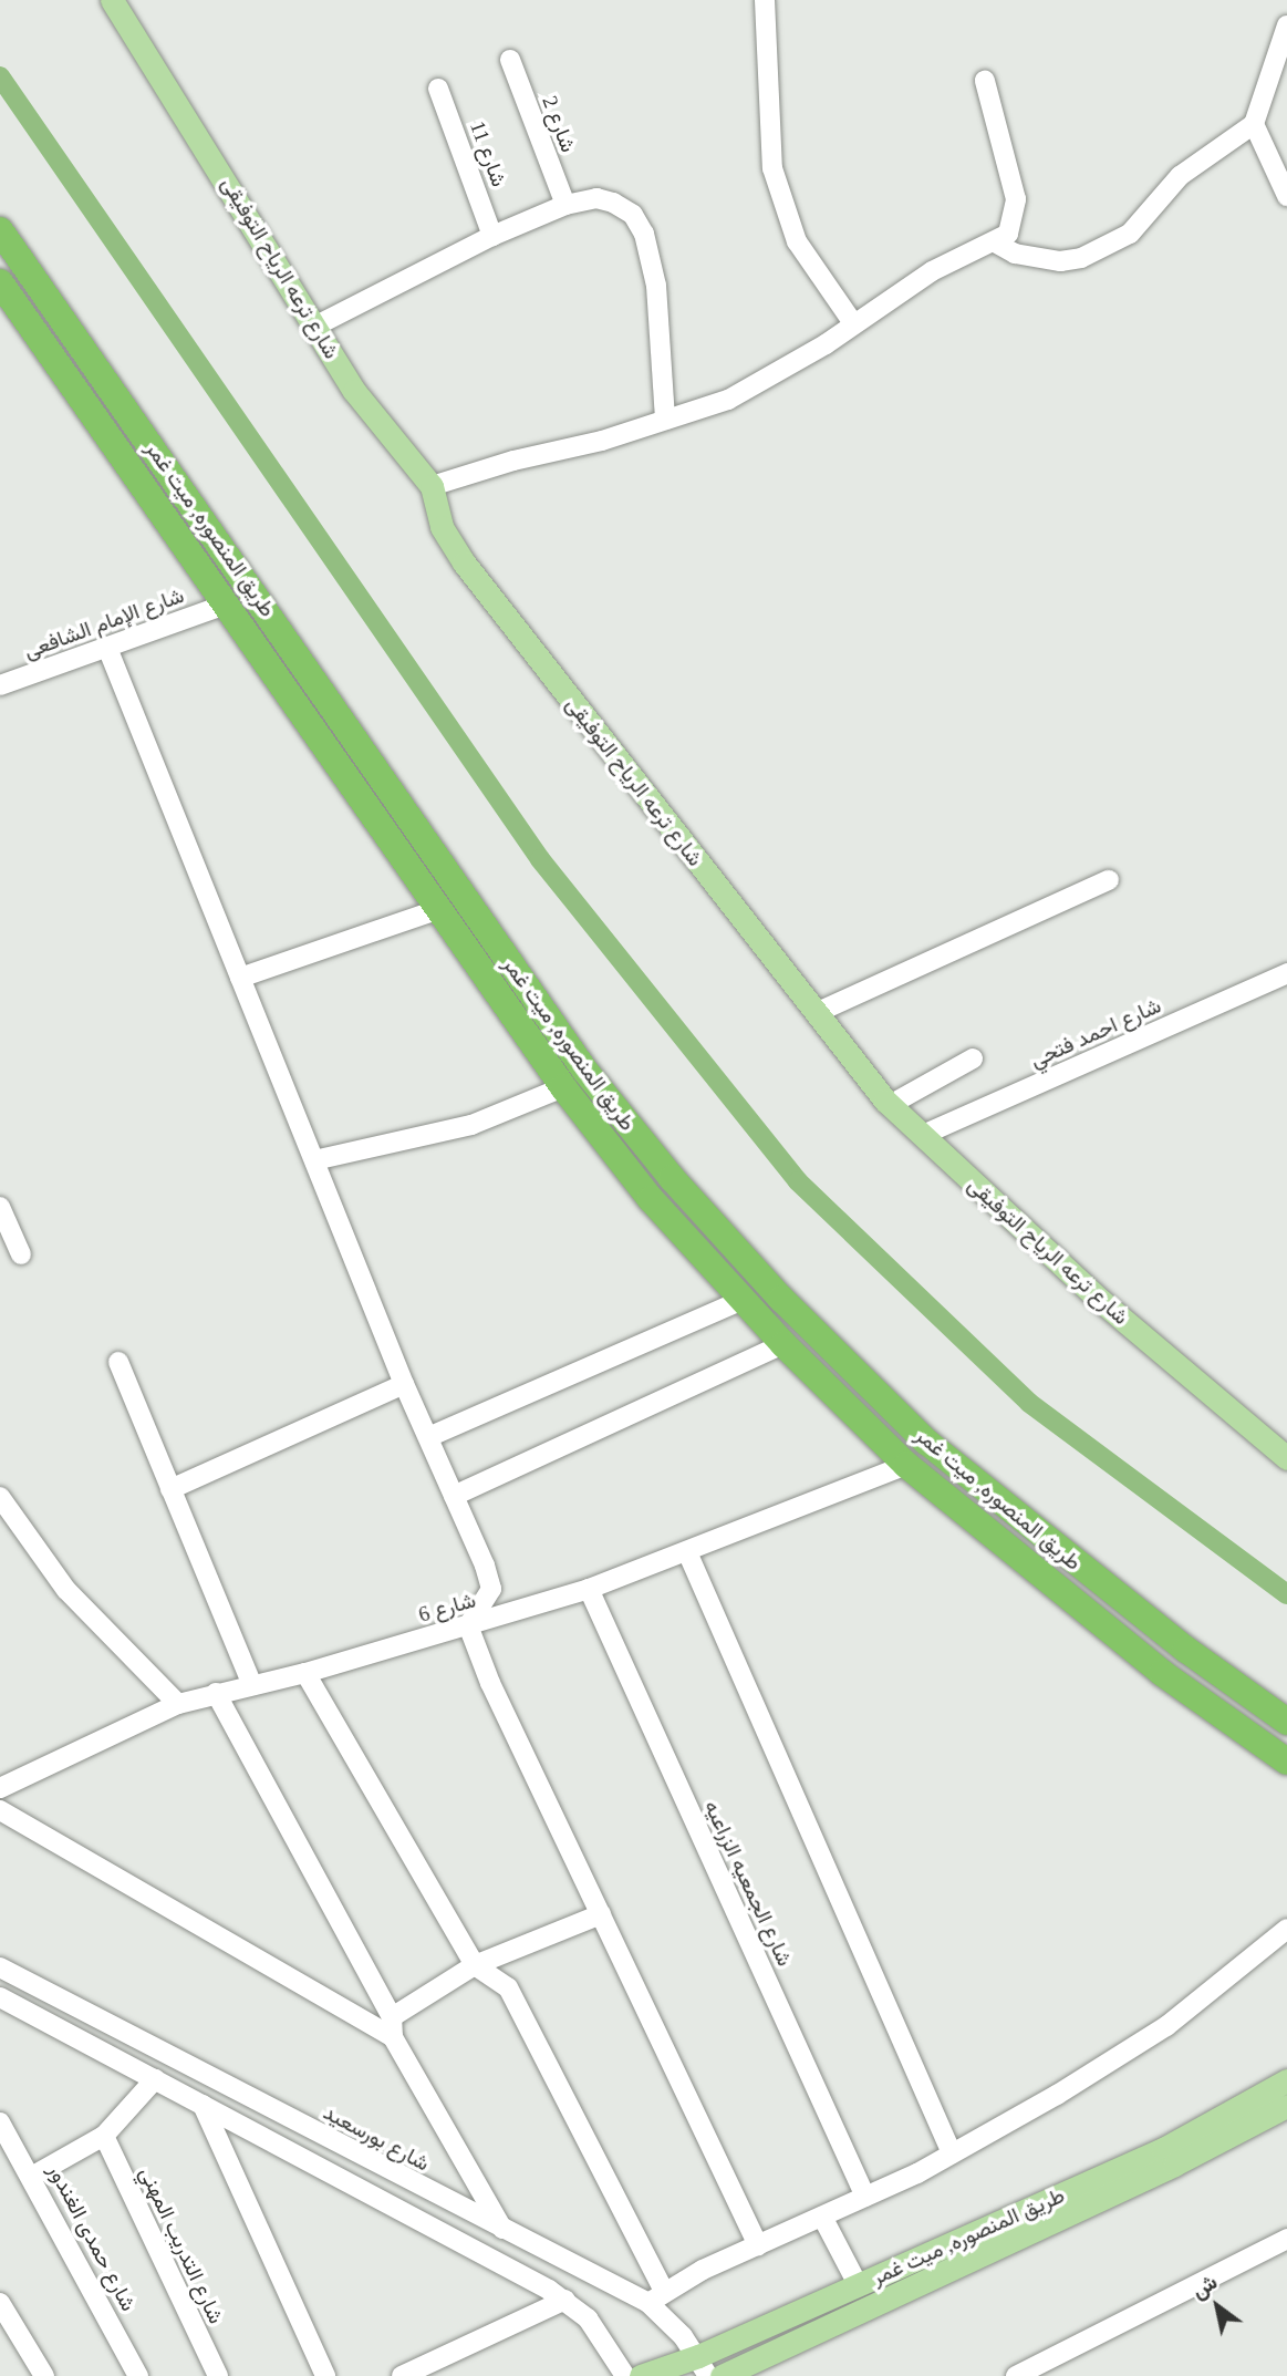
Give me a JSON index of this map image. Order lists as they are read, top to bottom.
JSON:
{
  "streets": {
    "highway": ["طريق المنصوره, ميت غمر"],
    "main road": ["شارع ترعه الرياح التوفيقى"],
    "street": [
      "شارع 2",
      "شارع 11",
      "شارع الإمام الشافعى",
      "شارع احمد فتحي",
      "شارع 6",
      "شارع الجمعيه الزراعيه",
      "شارع بورسعيد",
      "شارع حمدى الغندور",
      "شارع التدريب المهني"
    ]
  },
  "crossings": [
    ["شارع ترعه الرياح التوفيقى", "شارع احمد فتحي"],
    ["طريق المنصوره, ميت غمر", "شارع الإمام الشافعى"],
    ["طريق المنصوره, ميت غمر", "شارع 6"],
    ["طريق المنصوره, ميت غمر", "شارع بورسعيد"],
    ["شارع 6", "شارع الجمعيه الزراعيه"]
  ],
  "north": "top left"
}
